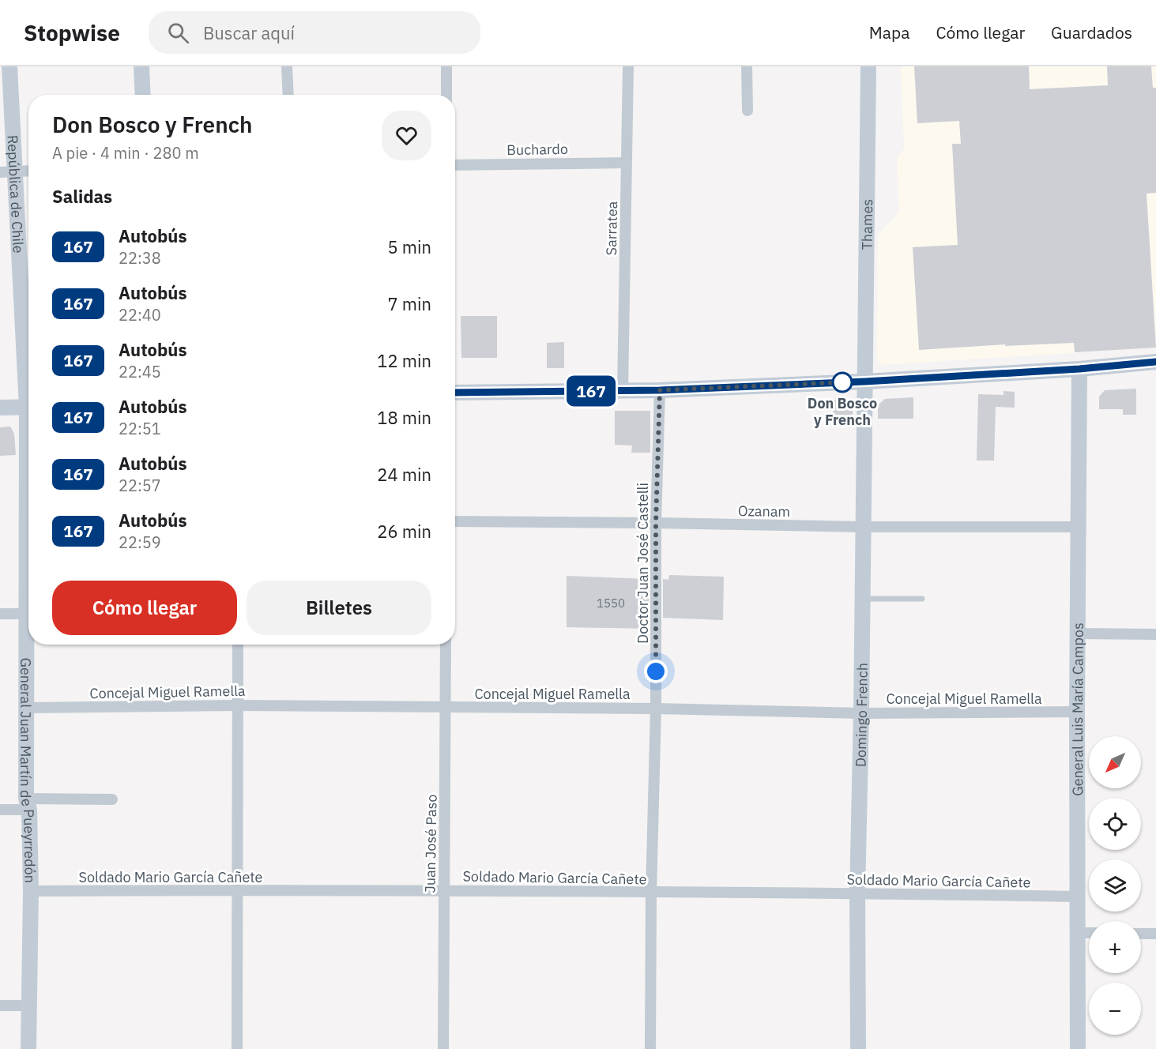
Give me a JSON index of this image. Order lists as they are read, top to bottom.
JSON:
{
  "streets": {
    "street": [
      "Buchardo",
      "República de Chile",
      "Thames",
      "Sarratea",
      "Ozanam",
      "Doctor Juan José Castelli",
      "Concejal Miguel Ramella",
      "General Luis María Campos",
      "Domingo French",
      "General Juan Martín de Pueyrredón",
      "Juan José Paso",
      "Soldado Mario García Cañete"
    ]
  },
  "crossings": [
    ["Buchardo", "Sarratea"],
    ["Thames", "Domingo French"],
    ["Ozanam", "Doctor Juan José Castelli"],
    ["Ozanam", "General Luis María Campos"],
    ["Ozanam", "Domingo French"],
    ["Doctor Juan José Castelli", "Concejal Miguel Ramella"],
    ["Doctor Juan José Castelli", "Soldado Mario García Cañete"],
    ["Concejal Miguel Ramella", "General Luis María Campos"],
    ["Concejal Miguel Ramella", "Domingo French"],
    ["Concejal Miguel Ramella", "General Juan Martín de Pueyrredón"],
    ["Concejal Miguel Ramella", "Juan José Paso"],
    ["General Luis María Campos", "Soldado Mario García Cañete"],
    ["Domingo French", "Soldado Mario García Cañete"],
    ["General Juan Martín de Pueyrredón", "Soldado Mario García Cañete"],
    ["Juan José Paso", "Soldado Mario García Cañete"]
  ],
  "places": ["Don Bosco y French"],
  "lines": ["bus line 167"],
  "house_numbers": ["1550"],
  "north": "bottom left",
  "page": {
    "header": "Stopwise",
    "search": "Buscar aquí",
    "nav": ["Mapa", "Cómo llegar", "Guardados"],
    "on_map": "167",
    "heading": [
      ["Don Bosco y French", "A pie · 4 min · 280 m"],
      "Salidas"
    ],
    "list": [
      {
        "mark": "167",
        "name": "Autobús",
        "note": "22:38",
        "value": "5 min"
      },
      {
        "mark": "167",
        "name": "Autobús",
        "note": "22:40",
        "value": "7 min"
      },
      {
        "mark": "167",
        "name": "Autobús",
        "note": "22:45",
        "value": "12 min"
      },
      {
        "mark": "167",
        "name": "Autobús",
        "note": "22:51",
        "value": "18 min"
      },
      {
        "mark": "167",
        "name": "Autobús",
        "note": "22:57",
        "value": "24 min"
      },
      {
        "mark": "167",
        "name": "Autobús",
        "note": "22:59",
        "value": "26 min"
      }
    ],
    "buttons": ["Cómo llegar", "Billetes"],
    "map_buttons": ["+", "−"]
  }
}
